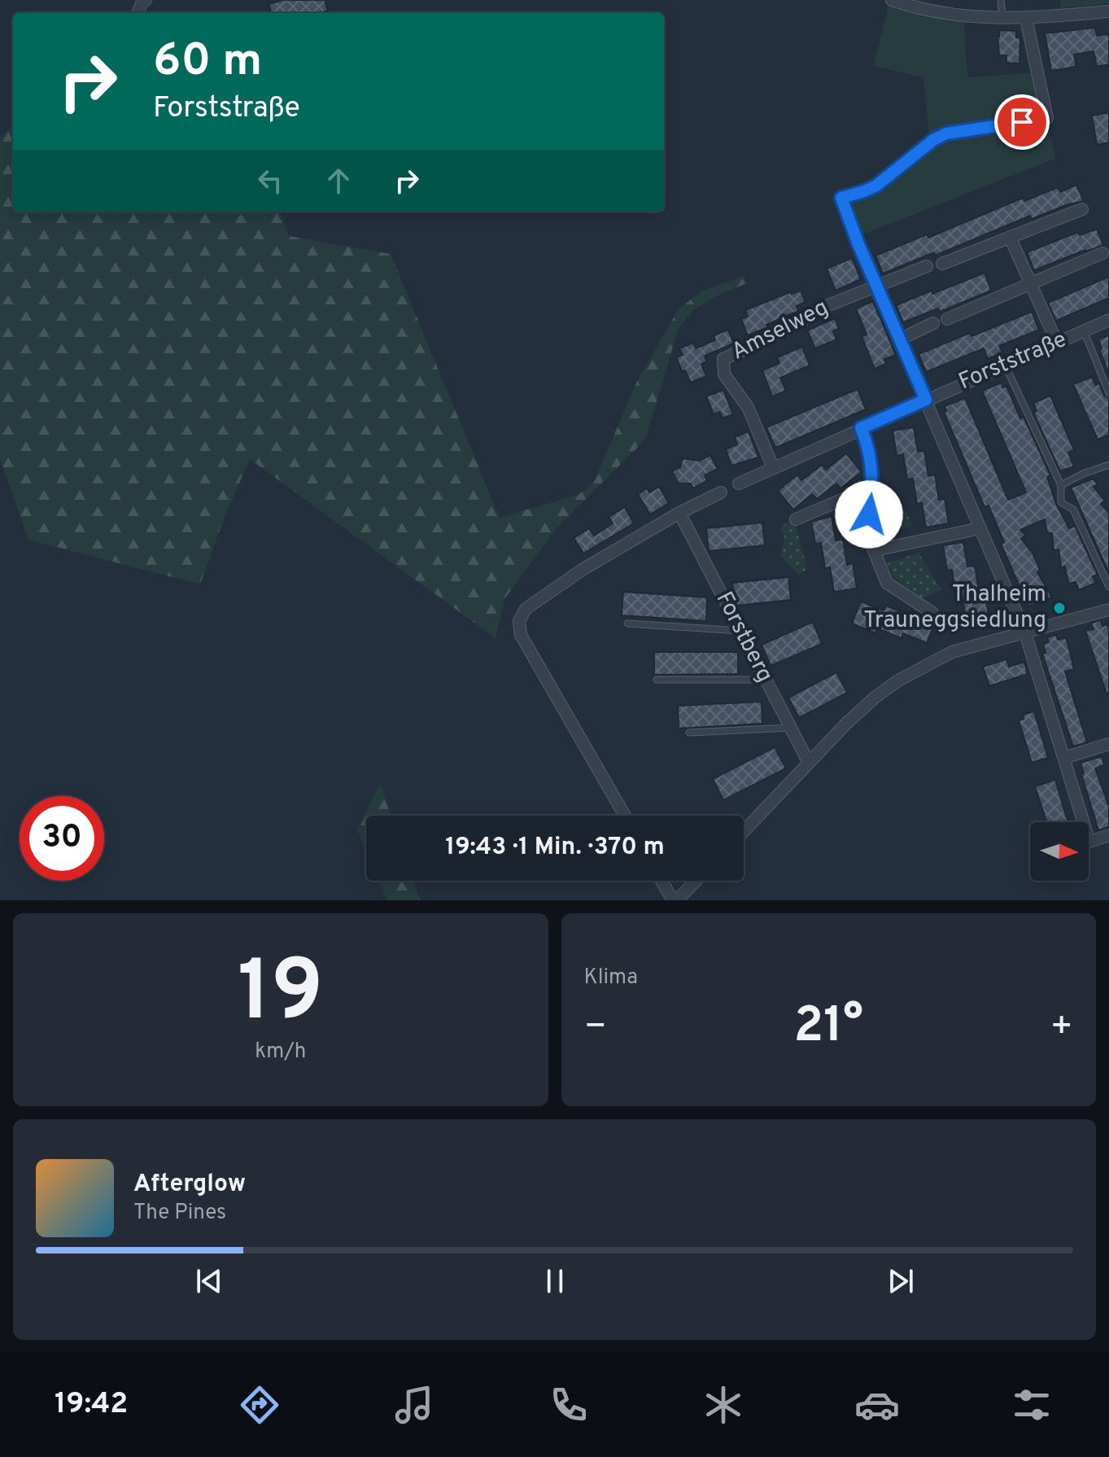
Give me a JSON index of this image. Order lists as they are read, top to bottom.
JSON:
{
  "streets": {
    "street": ["Amselweg", "Forststraße", "Forstberg"]
  },
  "crossings": [
    ["Amselweg", "Forststraße"]
  ],
  "places": ["Thalheim Trauneggsiedlung"],
  "north": "right",
  "page": {
    "turn": ["60 m", "Forststraße"],
    "limit": "30",
    "trip": "19:43 · 1 Min. · 370 m",
    "tile": [
      ["19", "km/h"],
      "Klima"
    ],
    "heat": ["−", "21°", "+"],
    "song": ["Afterglow", "The Pines"],
    "tabs": "19:42"
  }
}
